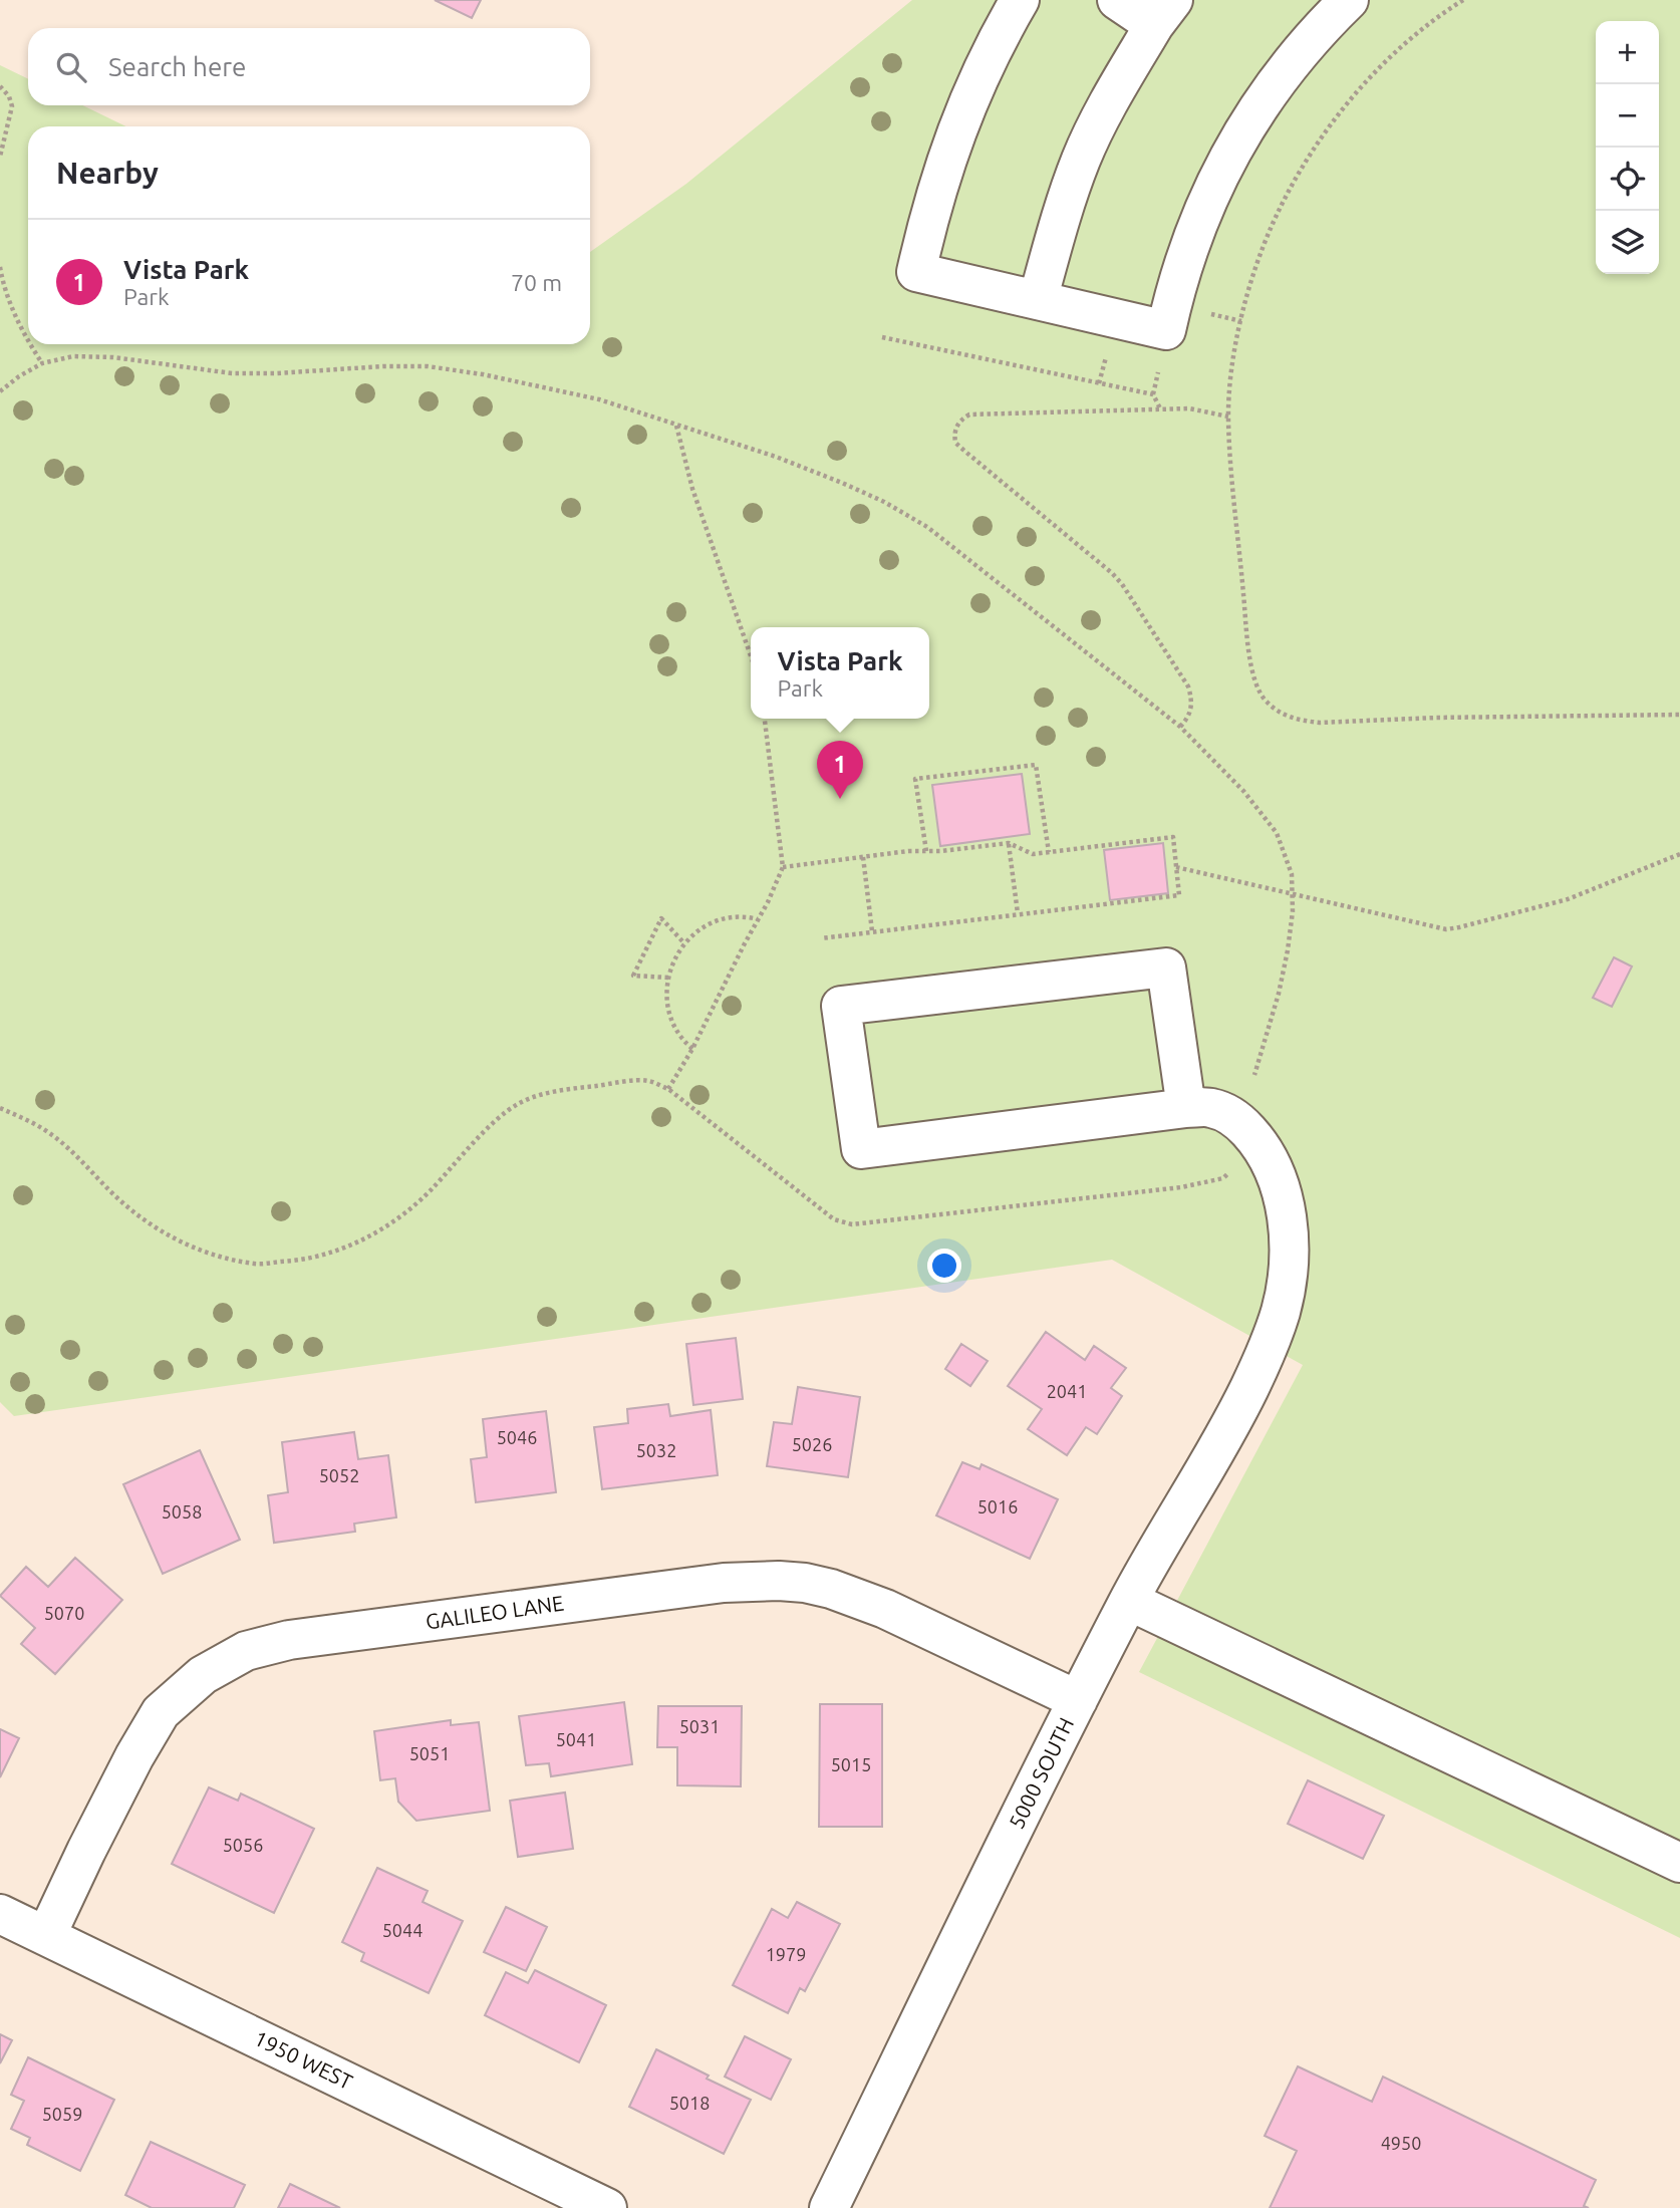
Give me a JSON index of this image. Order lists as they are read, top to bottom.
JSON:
{
  "streets": {
    "street": ["GALILEO LANE", "5000 SOUTH", "1950 WEST"]
  },
  "crossings": [
    ["GALILEO LANE", "5000 SOUTH"],
    ["GALILEO LANE", "1950 WEST"]
  ],
  "house_numbers": [
    "2041",
    "5046",
    "5026",
    "5032",
    "5052",
    "5016",
    "5058",
    "5070",
    "5031",
    "5041",
    "5051",
    "5015",
    "5056",
    "5044",
    "1979",
    "5018",
    "5059",
    "4950"
  ],
  "page": {
    "map_buttons": ["+", "−"],
    "search": "Search here",
    "heading": "Nearby",
    "list": [
      {
        "mark": "1",
        "name": "Vista Park",
        "note": "Park",
        "value": "70 m"
      }
    ],
    "popup": ["Vista Park", "Park"],
    "pins": "1"
  }
}
